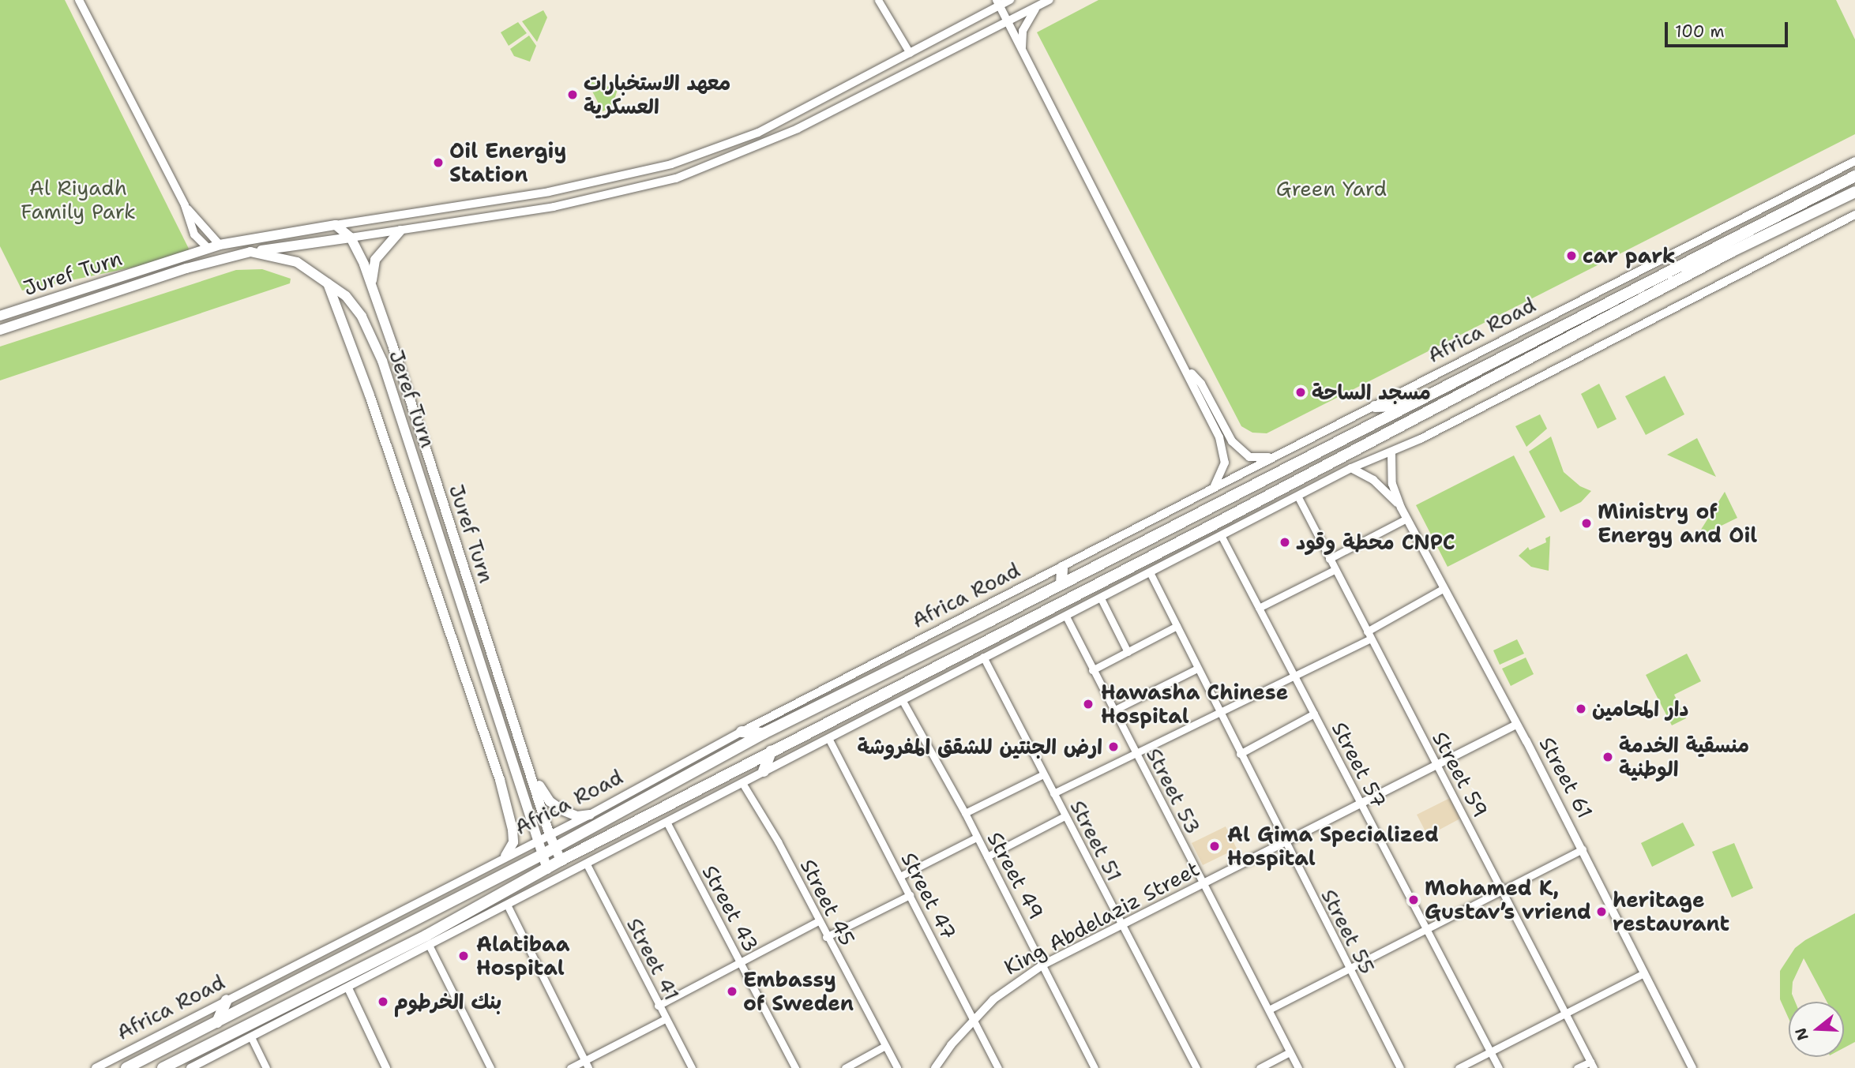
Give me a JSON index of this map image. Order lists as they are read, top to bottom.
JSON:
{
  "streets": {
    "highway": ["Africa Road"],
    "main road": ["Juref Turn", "Jeref Turn"],
    "street": [
      "Street 57",
      "Street 59",
      "Street 61",
      "Street 53",
      "Street 51",
      "Street 49",
      "Street 47",
      "Street 45",
      "Street 43",
      "King Abdelaziz Street",
      "Street 55",
      "Street 41"
    ]
  },
  "crossings": [
    ["Juref Turn", "Africa Road"],
    ["Africa Road", "Jeref Turn"],
    ["Street 57", "King Abdelaziz Street"],
    ["Street 59", "King Abdelaziz Street"],
    ["Street 61", "King Abdelaziz Street"],
    ["Street 53", "King Abdelaziz Street"],
    ["Street 51", "King Abdelaziz Street"],
    ["Street 49", "King Abdelaziz Street"],
    ["Street 47", "King Abdelaziz Street"],
    ["King Abdelaziz Street", "Street 55"]
  ],
  "parks": ["Al Riyadh Family Park", "Green Yard"],
  "places": [
    "معهد الاستخبارات العسكرية",
    "Oil Energiy Station",
    "car park",
    "مسجد الساحة",
    "Ministry of Energy and Oil",
    "محطة وقود CNPC",
    "Hawasha Chinese Hospital",
    "دار المحامين",
    "ارض الجنتين للشقق المفروشة",
    "منسقية الخدمة الوطنية",
    "Al Gima Specialized Hospital",
    "Mohamed K, Gustav’s vriend",
    "heritage restaurant",
    "Alatibaa Hospital",
    "Embassy of Sweden",
    "بنك الخرطوم"
  ],
  "scale_bar": "100 m",
  "north": "left"
}
